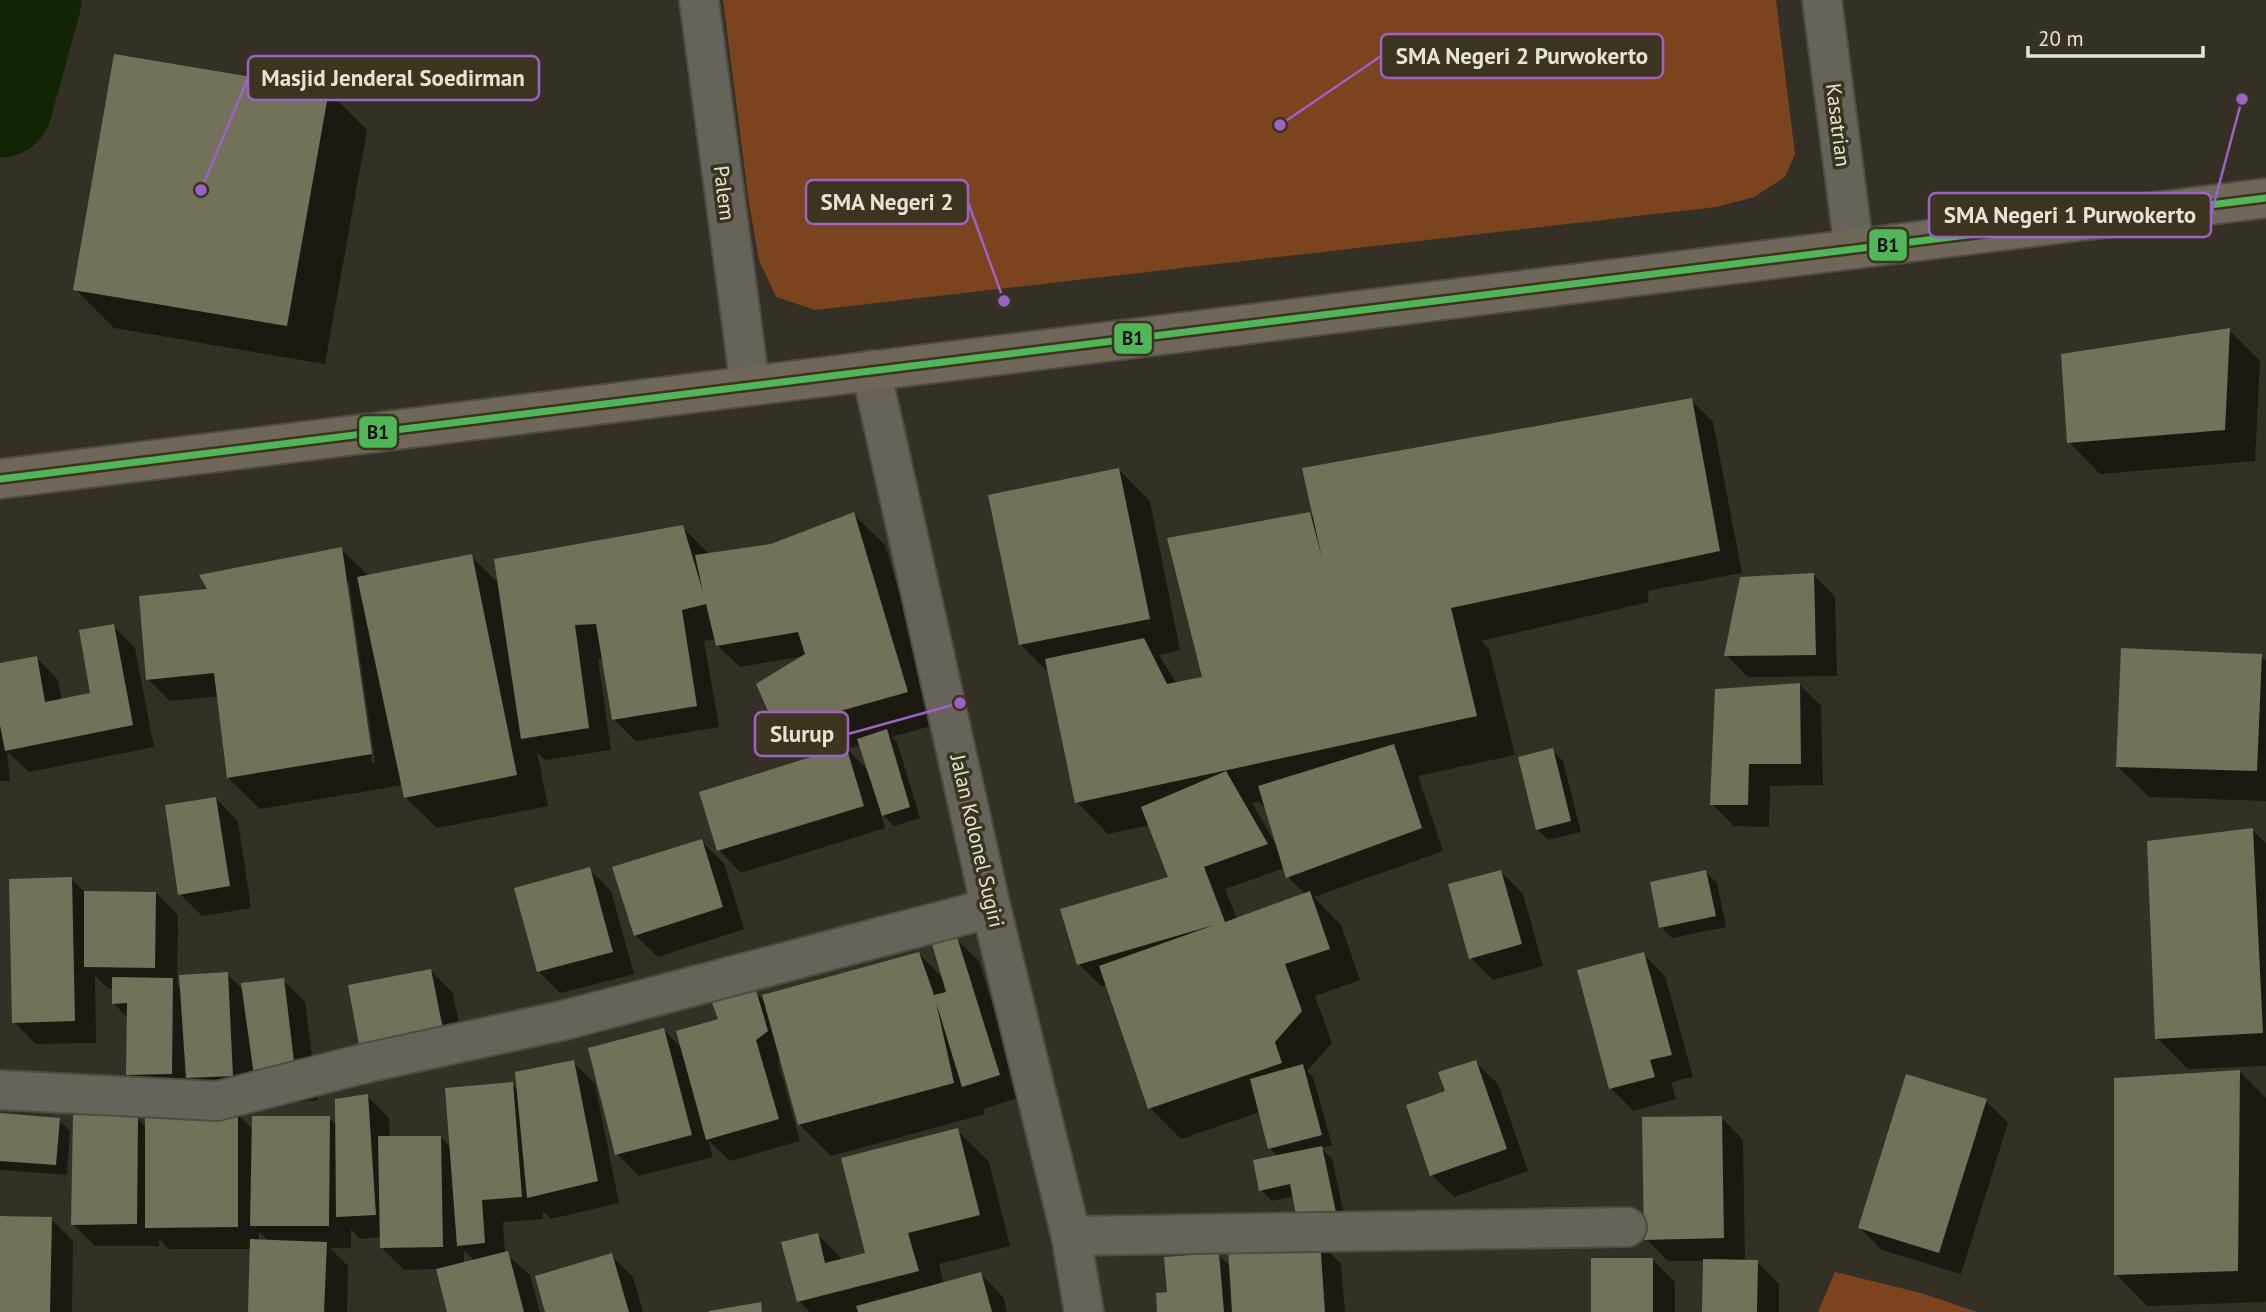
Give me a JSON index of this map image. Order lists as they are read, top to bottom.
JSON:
{
  "streets": {
    "street": ["Kasatrian", "Palem", "Jalan Kolonel Sugiri"]
  },
  "places": [
    "SMA Negeri 1 Purwokerto",
    "SMA Negeri 2 Purwokerto",
    "Masjid Jenderal Soedirman",
    "SMA Negeri 2",
    "Slurup"
  ],
  "lines": ["transit line B1"],
  "scale_bar": "20 m"
}
